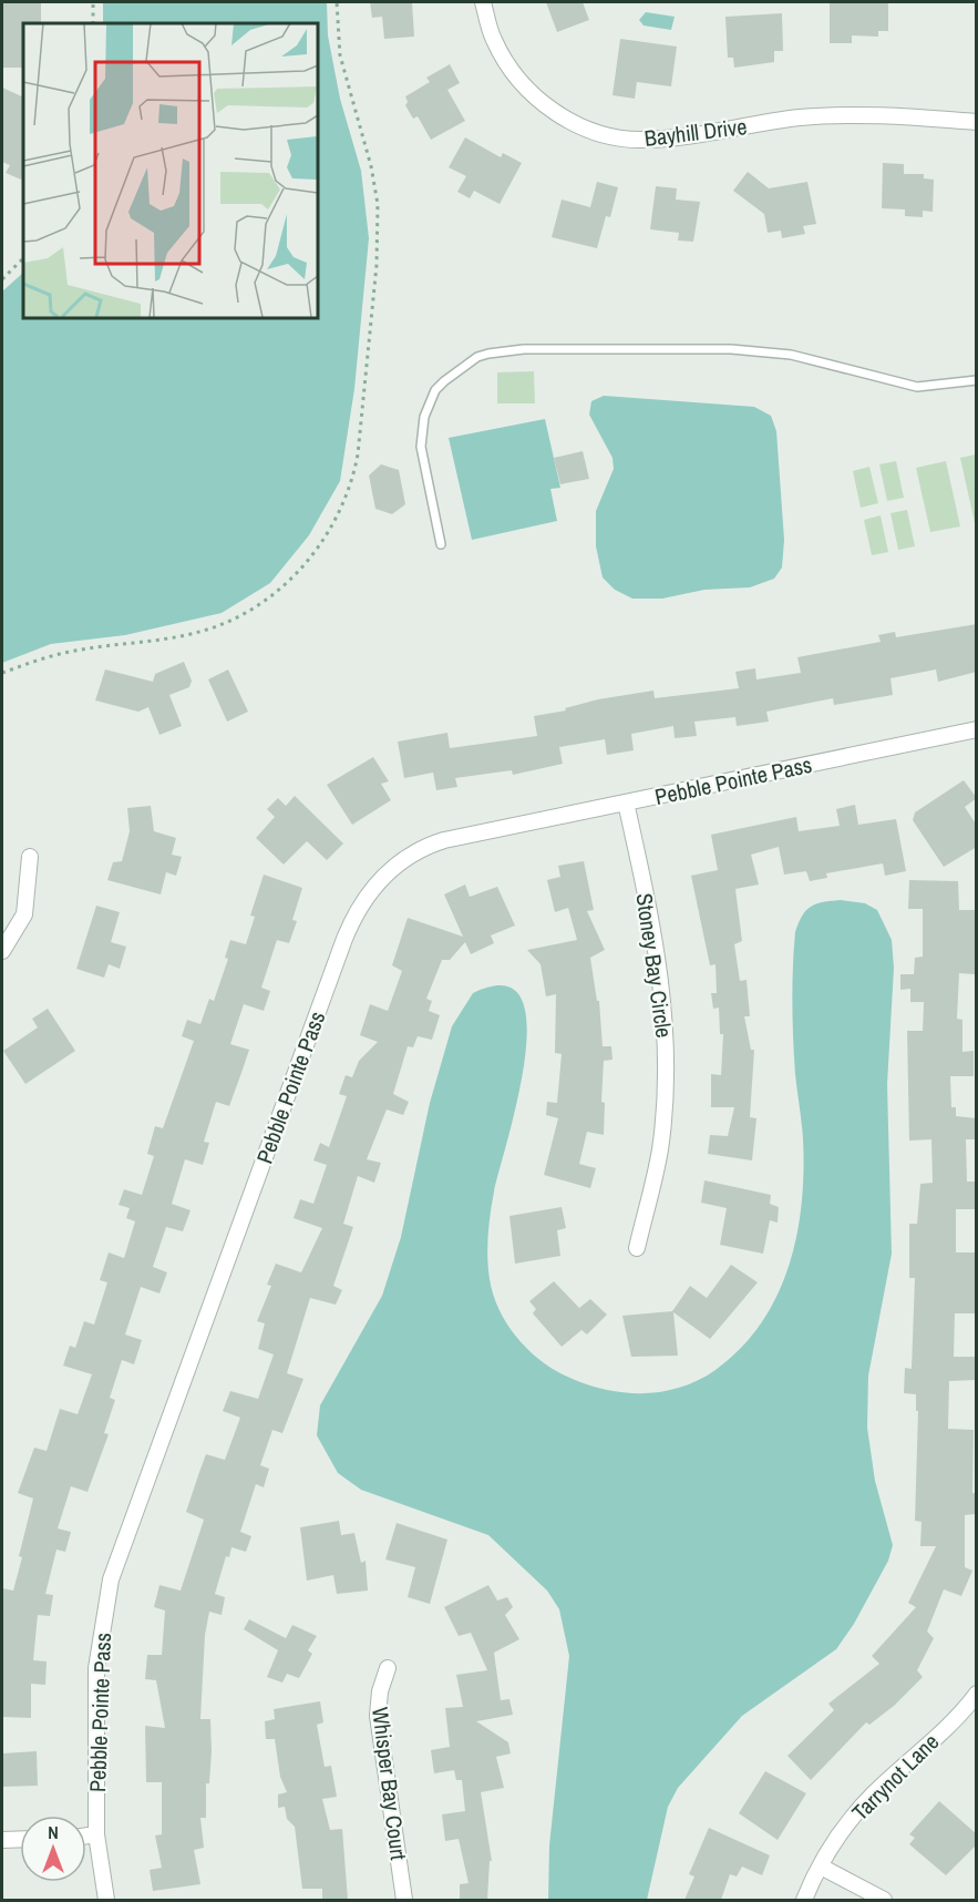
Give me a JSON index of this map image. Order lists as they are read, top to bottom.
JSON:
{
  "streets": {
    "street": [
      "Bayhill Drive",
      "Pebble Pointe Pass",
      "Stoney Bay Circle",
      "Tarrynot Lane",
      "Whisper Bay Court"
    ]
  },
  "crossings": [
    ["Pebble Pointe Pass", "Stoney Bay Circle"]
  ],
  "north": "top"
}
